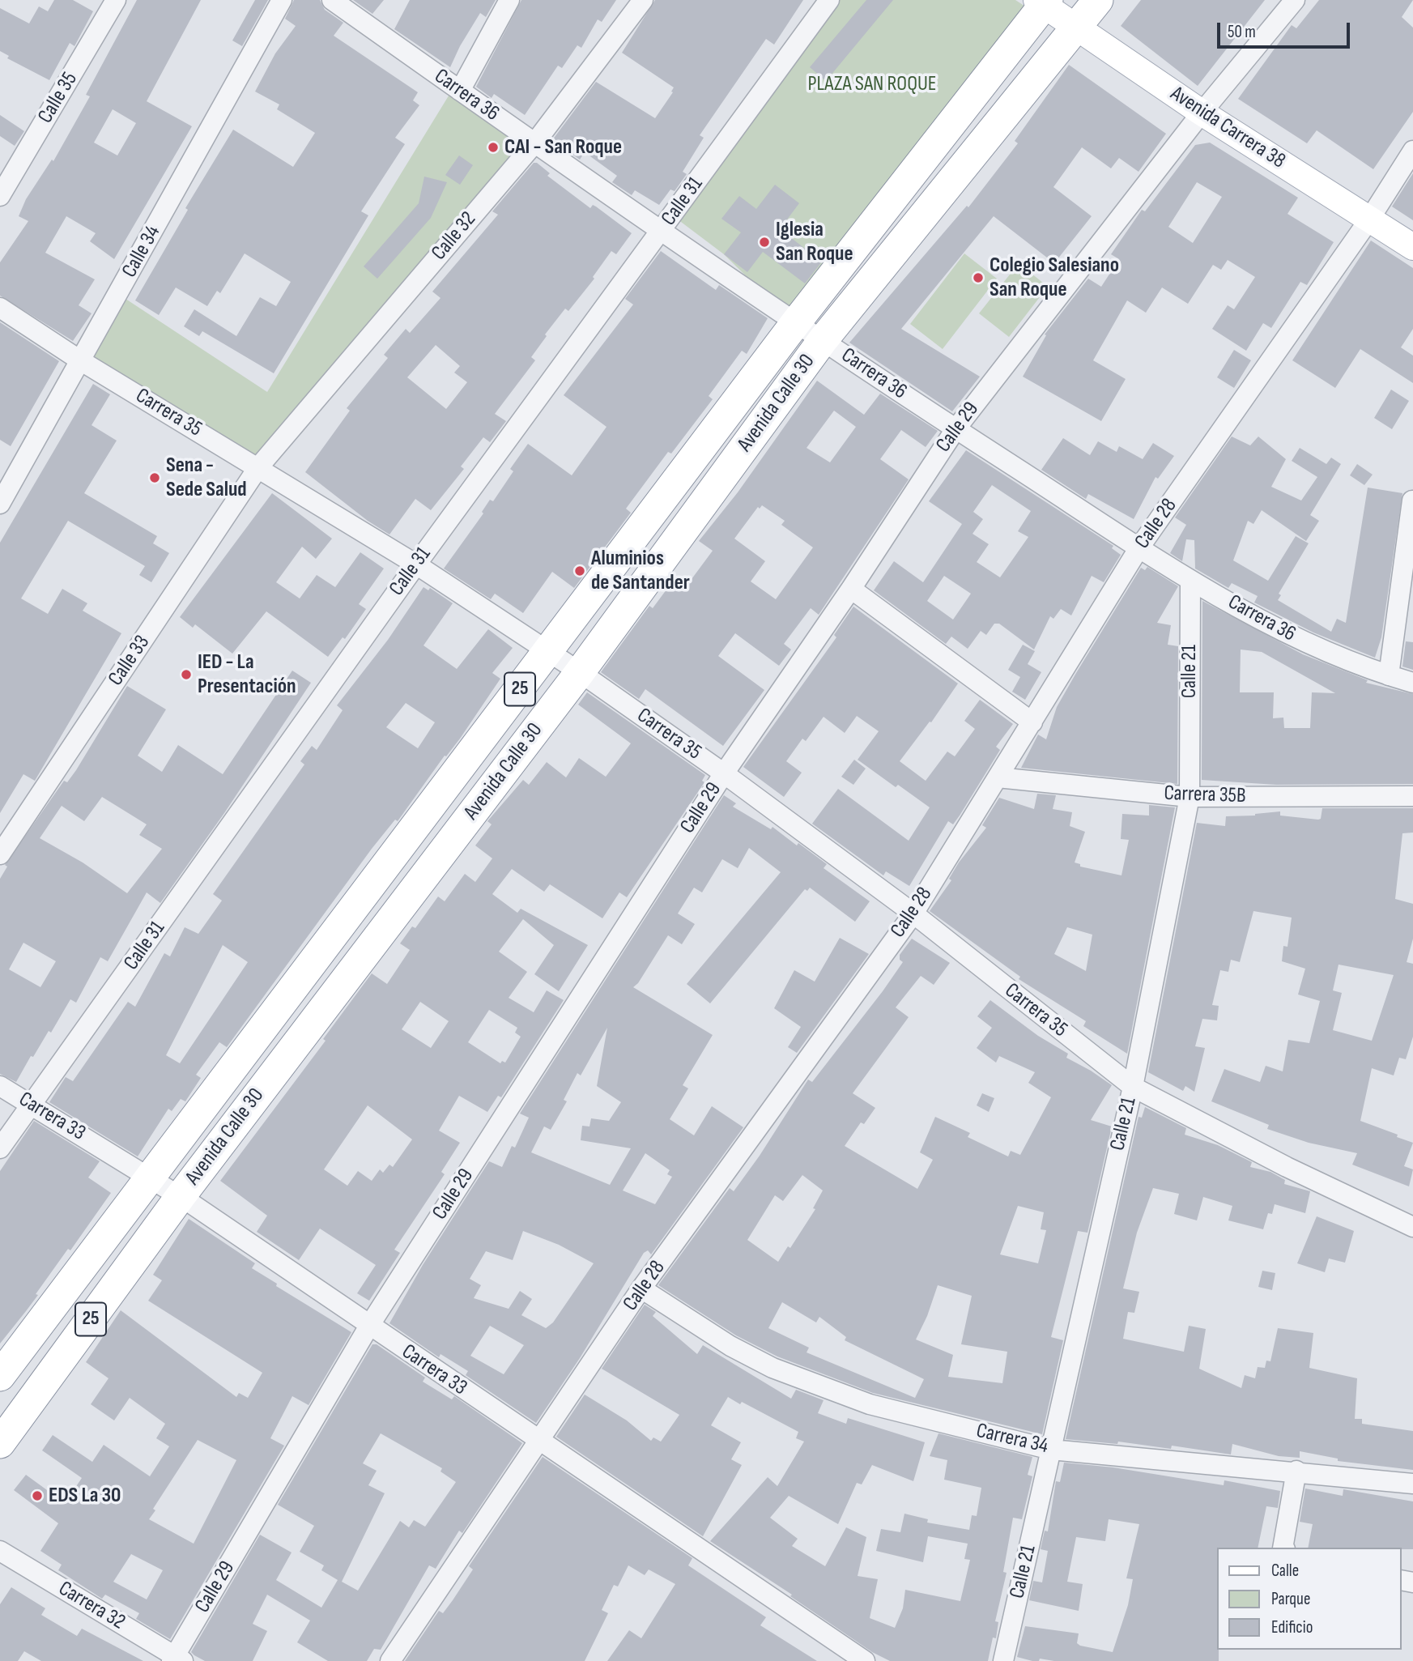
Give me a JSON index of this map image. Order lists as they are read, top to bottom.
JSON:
{
  "streets": {
    "highway": ["Avenida Calle 30", "25"],
    "main road": ["Avenida Carrera 38"],
    "street": [
      "Carrera 36",
      "Calle 35",
      "Calle 31",
      "Calle 32",
      "Calle 34",
      "Carrera 35",
      "Calle 29",
      "Calle 28",
      "Calle 33",
      "Calle 21",
      "Carrera 35B",
      "Carrera 33",
      "Carrera 34",
      "Carrera 32"
    ]
  },
  "crossings": [
    ["Carrera 36", "Calle 31"],
    ["Carrera 36", "Calle 32"],
    ["Carrera 36", "Avenida Calle 30"],
    ["Carrera 36", "Calle 29"],
    ["Carrera 36", "Calle 28"],
    ["Carrera 36", "Calle 21"],
    ["Avenida Carrera 38", "Avenida Calle 30"],
    ["Avenida Carrera 38", "Calle 29"],
    ["Avenida Carrera 38", "Calle 28"],
    ["Calle 31", "Carrera 35"],
    ["Calle 31", "Carrera 33"],
    ["Calle 32", "Carrera 35"],
    ["Calle 32", "Calle 33"],
    ["Calle 34", "Carrera 35"],
    ["Avenida Calle 30", "Carrera 35"],
    ["Avenida Calle 30", "Carrera 33"],
    ["Carrera 35", "Calle 29"],
    ["Carrera 35", "Calle 28"],
    ["Carrera 35", "Calle 33"],
    ["Carrera 35", "Calle 21"],
    ["Calle 29", "Carrera 33"],
    ["Calle 29", "Carrera 32"],
    ["Calle 28", "Carrera 35B"],
    ["Calle 28", "Carrera 33"],
    ["Calle 28", "Carrera 34"],
    ["Calle 21", "Carrera 35B"],
    ["Calle 21", "Carrera 34"]
  ],
  "parks": ["PLAZA SAN ROQUE"],
  "places": [
    "CAI - San Roque",
    "Iglesia San Roque",
    "Colegio Salesiano San Roque",
    "Sena - Sede Salud",
    "Aluminios de Santander",
    "IED - La Presentación",
    "EDS La 30"
  ],
  "legend": ["Calle", "Parque", "Edificio"],
  "scale_bar": "50 m"
}
